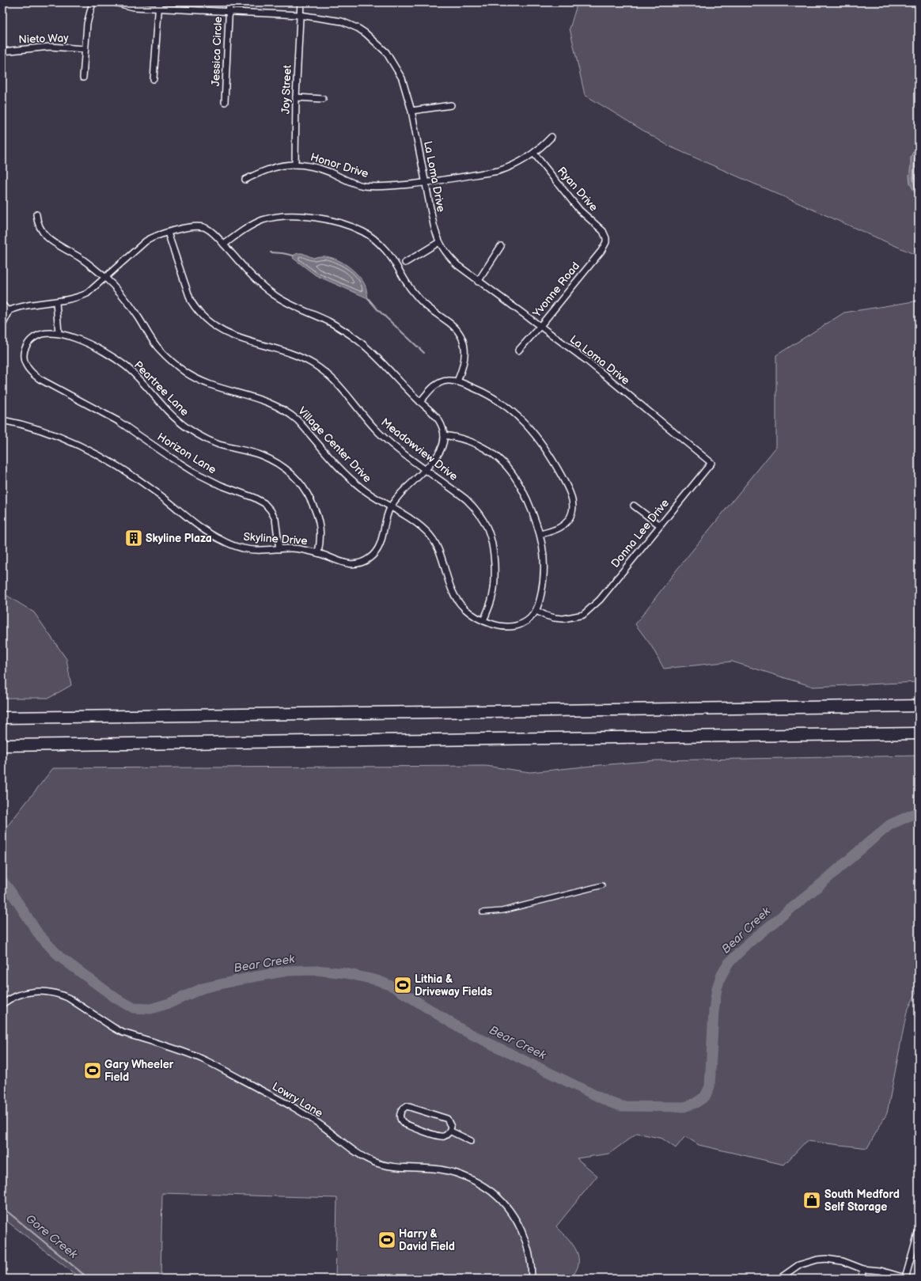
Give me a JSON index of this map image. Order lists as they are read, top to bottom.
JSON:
{
  "streets": {
    "street": [
      "Nieto Way",
      "Jessica Circle",
      "Joy Street",
      "Honor Drive",
      "La Loma Drive",
      "Ryan Drive",
      "Yvonne Road",
      "Peartree Lane",
      "Village Center Drive",
      "Meadowview Drive",
      "Horizon Lane",
      "Donna Lee Drive",
      "Skyline Drive",
      "Lowry Lane"
    ]
  },
  "crossings": [
    ["Jessica Circle", "La Loma Drive"],
    ["Joy Street", "Honor Drive"],
    ["Joy Street", "La Loma Drive"],
    ["Honor Drive", "La Loma Drive"],
    ["Honor Drive", "Ryan Drive"],
    ["La Loma Drive", "Yvonne Road"],
    ["La Loma Drive", "Donna Lee Drive"],
    ["Ryan Drive", "Yvonne Road"],
    ["Peartree Lane", "Horizon Lane"],
    ["Peartree Lane", "Skyline Drive"],
    ["Village Center Drive", "Meadowview Drive"],
    ["Village Center Drive", "Donna Lee Drive"],
    ["Village Center Drive", "Skyline Drive"],
    ["Meadowview Drive", "Skyline Drive"],
    ["Horizon Lane", "Skyline Drive"]
  ],
  "water": ["Bear Creek", "Gore Creek"],
  "places": {
    "building": ["Skyline Plaza"],
    "sports": ["Lithia & Driveway Fields", "Gary Wheeler Field", "Harry & David Field"],
    "shop": ["South Medford Self Storage"]
  }
}
